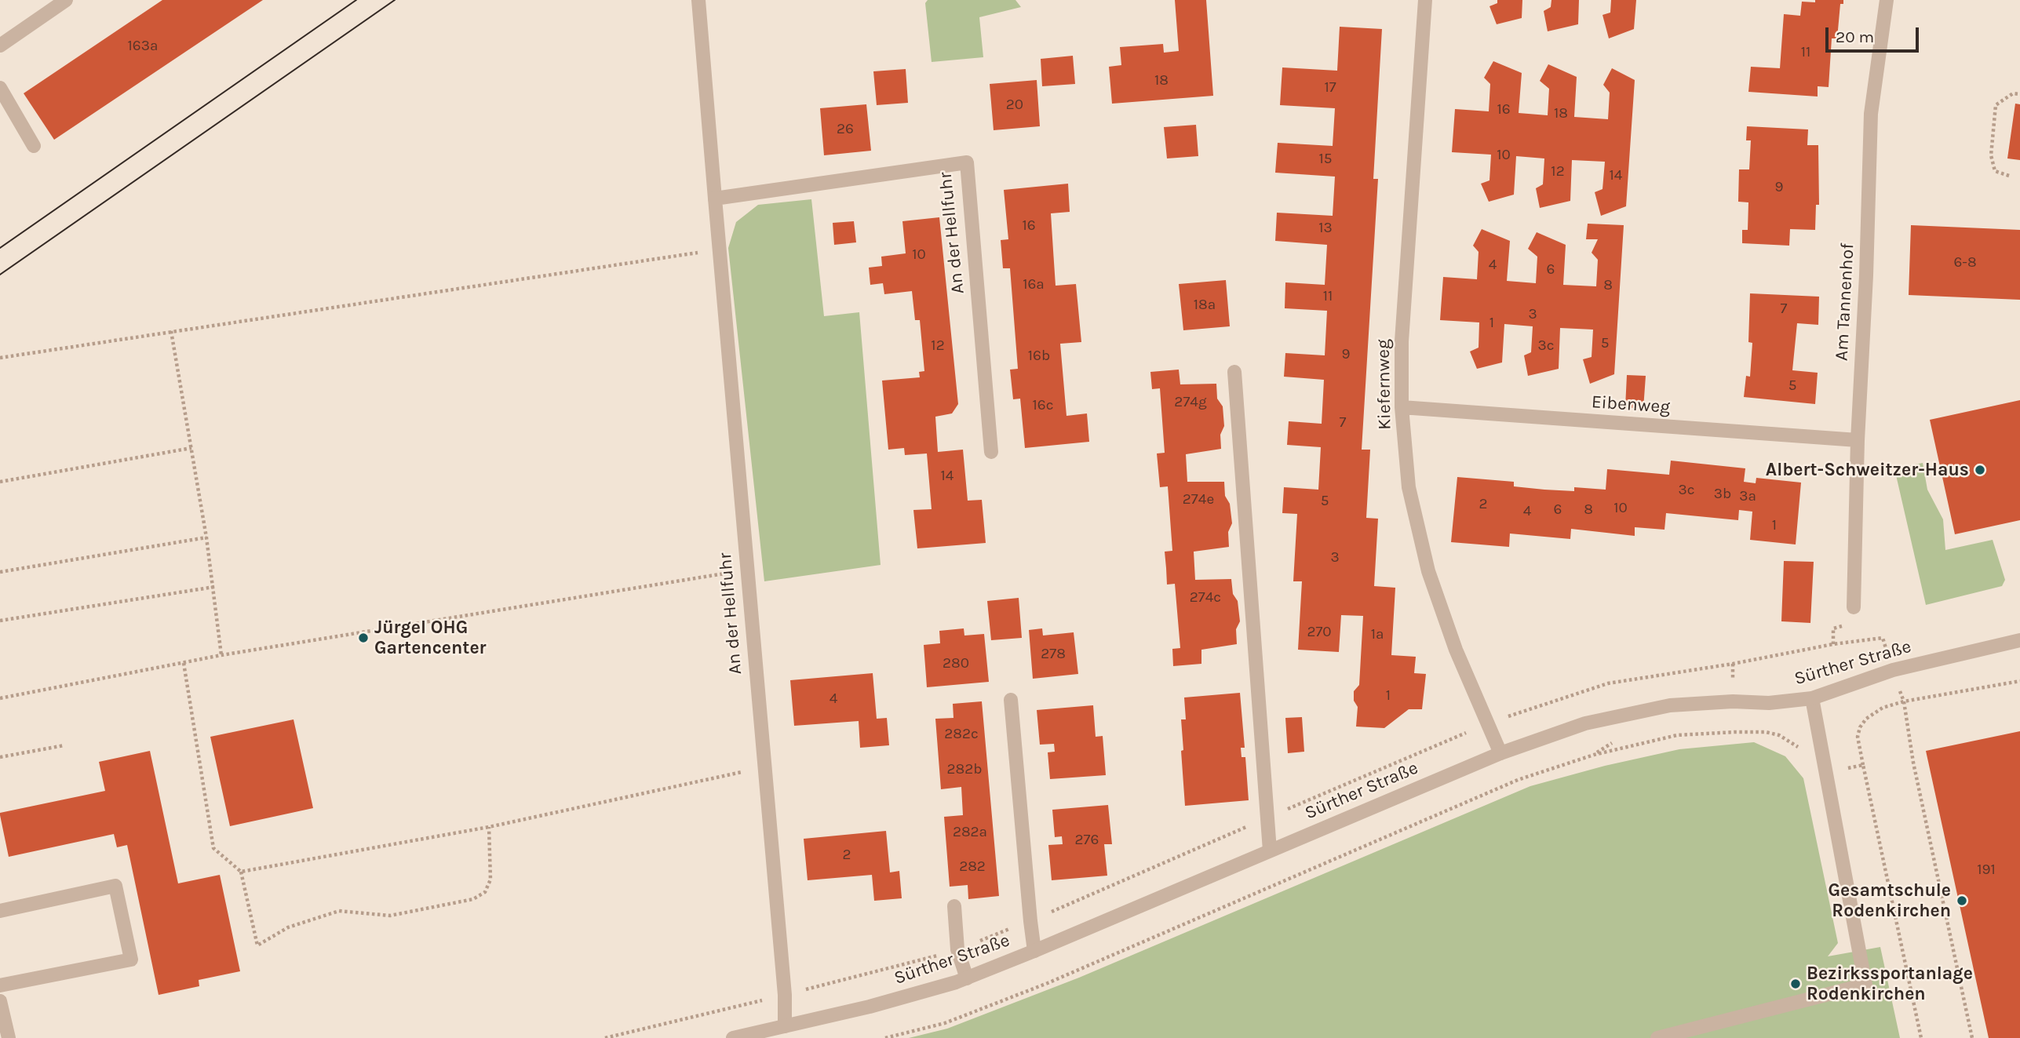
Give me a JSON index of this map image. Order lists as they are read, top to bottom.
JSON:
{
  "streets": {
    "street": [
      "An der Hellfuhr",
      "Am Tannenhof",
      "Kiefernweg",
      "Eibenweg",
      "Sürther Straße"
    ]
  },
  "crossings": [
    ["An der Hellfuhr", "Sürther Straße"],
    ["Am Tannenhof", "Eibenweg"],
    ["Kiefernweg", "Eibenweg"],
    ["Kiefernweg", "Sürther Straße"]
  ],
  "places": [
    "Albert-Schweitzer-Haus",
    "Jürgel OHG Gartencenter",
    "Gesamtschule Rodenkirchen",
    "Bezirkssportanlage Rodenkirchen"
  ],
  "house_numbers": [
    "163a",
    "11",
    "18",
    "17",
    "20",
    "16",
    "18",
    "26",
    "10",
    "15",
    "12",
    "14",
    "9",
    "16",
    "13",
    "10",
    "6-8",
    "4",
    "6",
    "16a",
    "8",
    "11",
    "18a",
    "7",
    "3",
    "1",
    "5",
    "12",
    "3c",
    "9",
    "16b",
    "5",
    "274g",
    "16c",
    "7",
    "14",
    "3c",
    "3b",
    "3a",
    "274e",
    "5",
    "2",
    "10",
    "6",
    "8",
    "4",
    "1",
    "3",
    "274c",
    "270",
    "1a",
    "278",
    "280",
    "1",
    "4",
    "282c",
    "282b",
    "282a",
    "276",
    "2",
    "282",
    "191"
  ],
  "scale_bar": "20 m"
}
